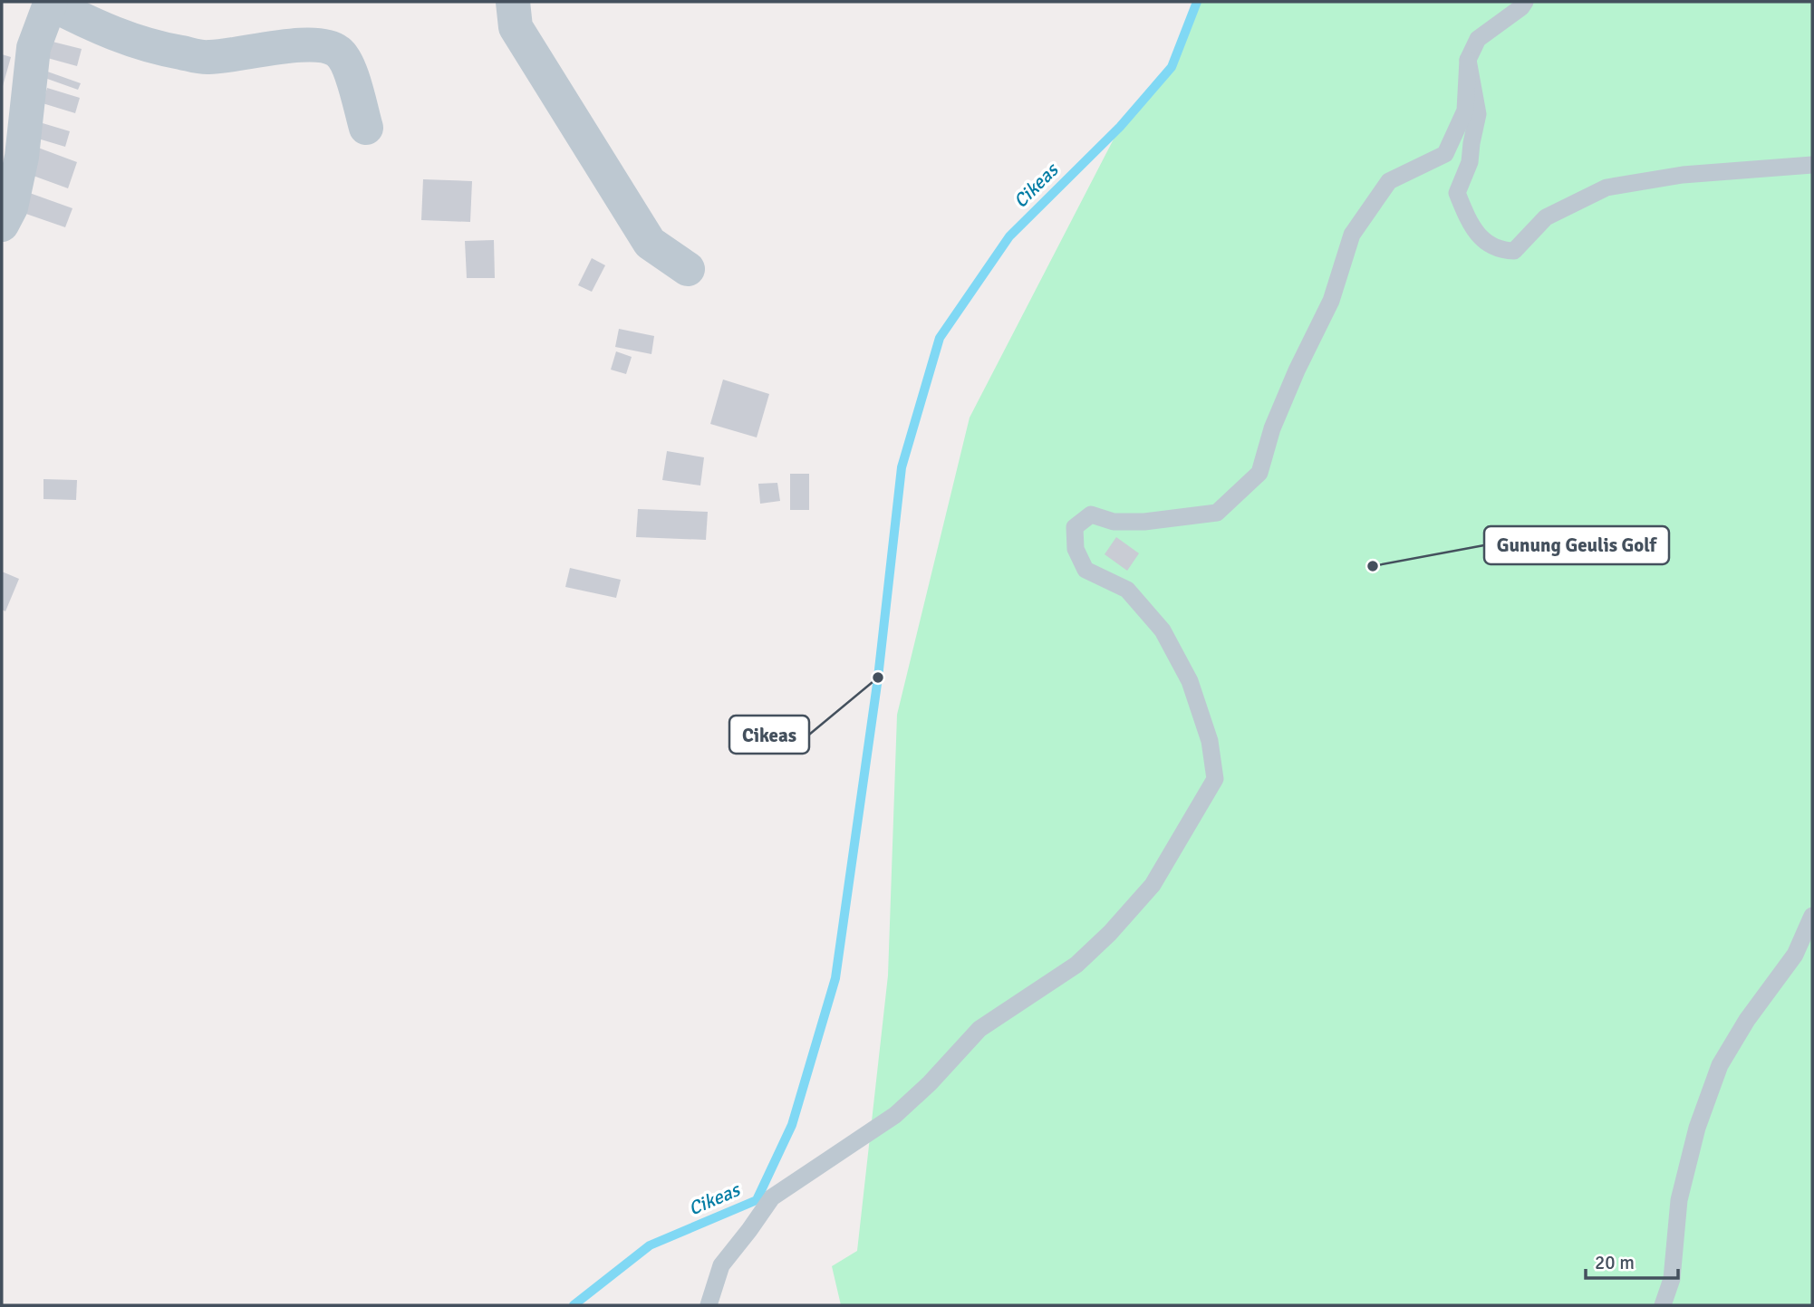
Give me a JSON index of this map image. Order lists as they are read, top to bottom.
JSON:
{
  "water": ["Cikeas"],
  "places": ["Gunung Geulis Golf", "Cikeas"],
  "scale_bar": "20 m"
}
